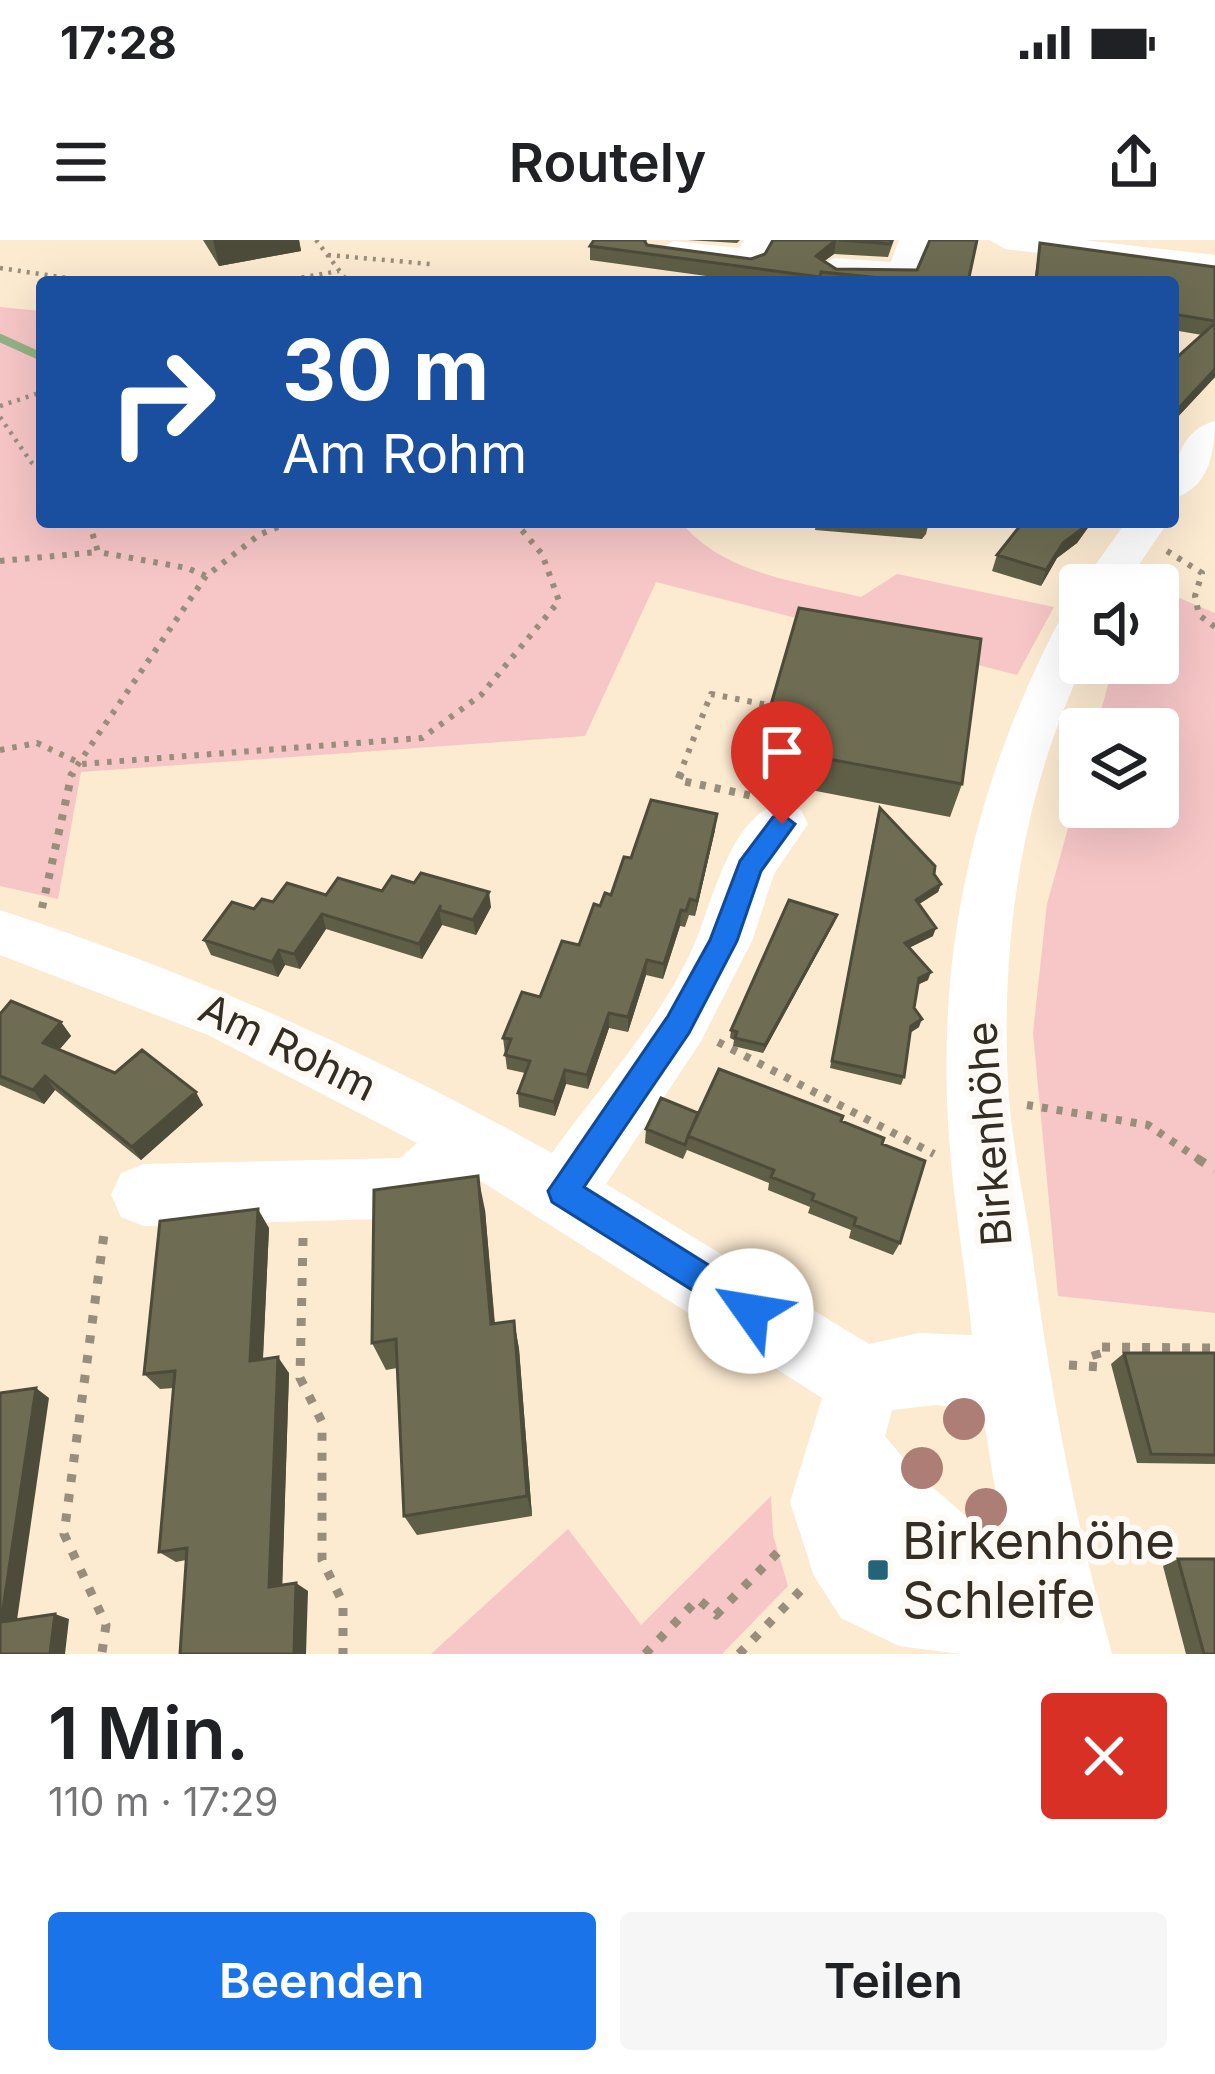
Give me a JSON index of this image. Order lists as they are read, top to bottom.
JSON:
{
  "streets": {
    "street": ["Am Rohm", "Birkenhöhe"]
  },
  "crossings": [
    ["Am Rohm", "Birkenhöhe"]
  ],
  "places": {
    "transit": ["Birkenhöhe Schleife"]
  },
  "page": {
    "status": "17:28",
    "header": "Routely",
    "turn": ["30 m", "Am Rohm"],
    "heading": ["1 Min.", "110 m · 17:29"],
    "buttons": ["Beenden", "Teilen"]
  }
}
